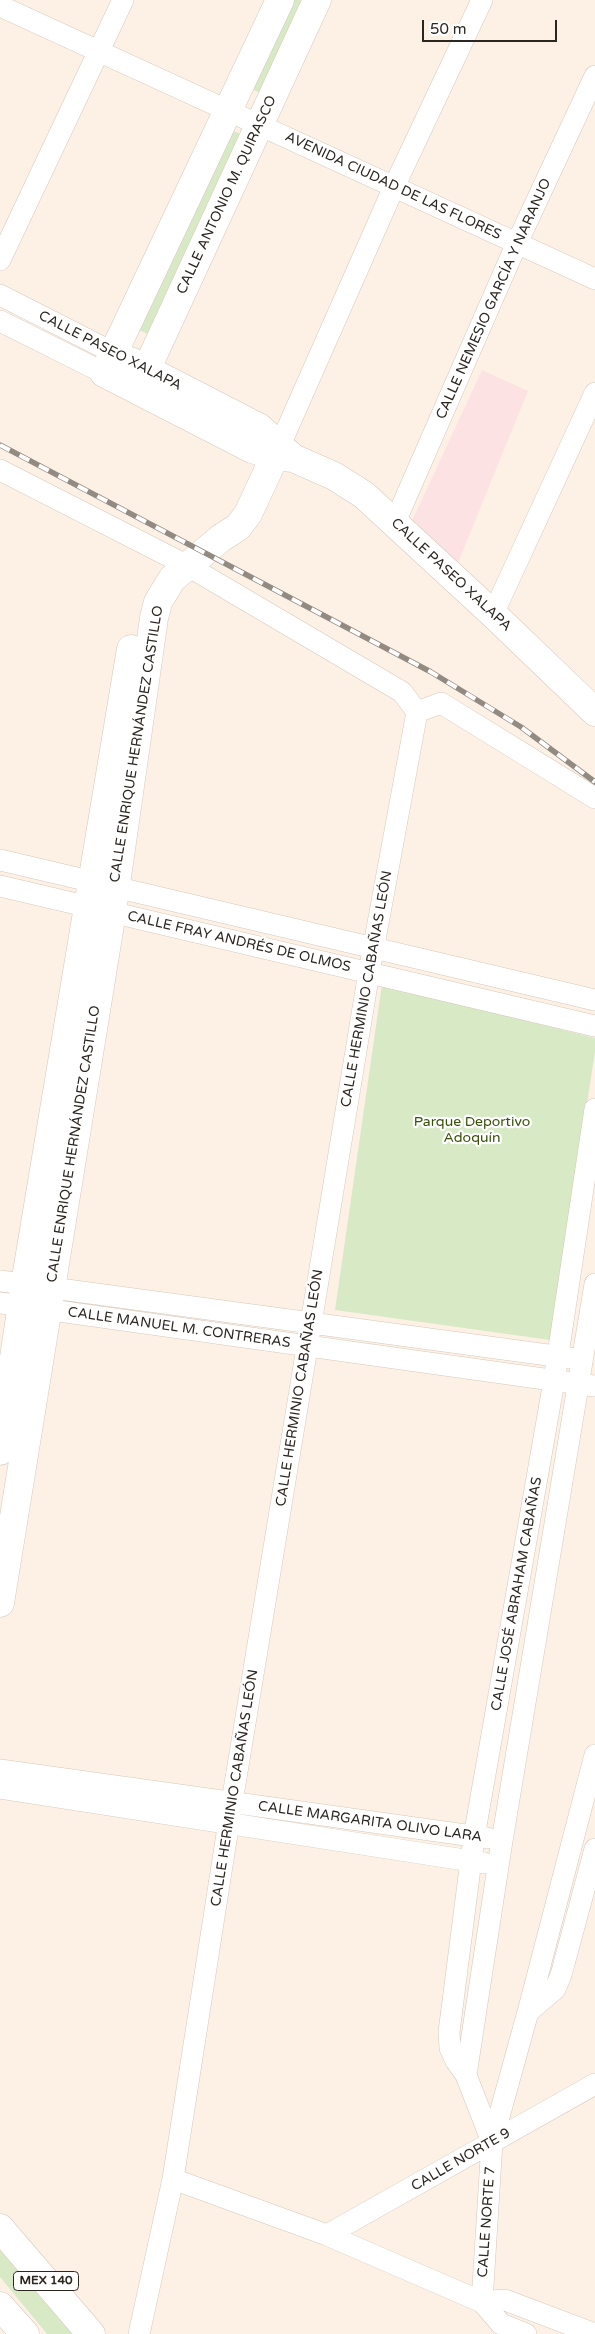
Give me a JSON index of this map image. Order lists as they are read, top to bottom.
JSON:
{
  "streets": {
    "main road": [
      "CALLE ANTONIO M. QUIRASCO",
      "CALLE PASEO XALAPA",
      "CALLE ENRIQUE HERNÁNDEZ CASTILLO",
      "MEX 140"
    ],
    "street": [
      "AVENIDA CIUDAD DE LAS FLORES",
      "CALLE NEMESIO GARCÍA Y NARANJO",
      "CALLE FRAY ANDRÉS DE OLMOS",
      "CALLE HERMINIO CABAÑAS LEÓN",
      "CALLE MANUEL M. CONTRERAS",
      "CALLE JOSÉ ABRAHAM CABAÑAS",
      "CALLE MARGARITA OLIVO LARA",
      "CALLE NORTE 9",
      "CALLE NORTE 7"
    ]
  },
  "crossings": [
    ["AVENIDA CIUDAD DE LAS FLORES", "CALLE ANTONIO M. QUIRASCO"],
    ["AVENIDA CIUDAD DE LAS FLORES", "CALLE NEMESIO GARCÍA Y NARANJO"],
    ["CALLE ANTONIO M. QUIRASCO", "CALLE PASEO XALAPA"],
    ["CALLE NEMESIO GARCÍA Y NARANJO", "CALLE PASEO XALAPA"],
    ["CALLE PASEO XALAPA", "CALLE ENRIQUE HERNÁNDEZ CASTILLO"],
    ["CALLE ENRIQUE HERNÁNDEZ CASTILLO", "CALLE FRAY ANDRÉS DE OLMOS"],
    ["CALLE ENRIQUE HERNÁNDEZ CASTILLO", "CALLE MANUEL M. CONTRERAS"],
    ["CALLE FRAY ANDRÉS DE OLMOS", "CALLE HERMINIO CABAÑAS LEÓN"],
    ["CALLE HERMINIO CABAÑAS LEÓN", "CALLE MANUEL M. CONTRERAS"],
    ["CALLE HERMINIO CABAÑAS LEÓN", "CALLE MARGARITA OLIVO LARA"],
    ["CALLE MANUEL M. CONTRERAS", "CALLE JOSÉ ABRAHAM CABAÑAS"],
    ["CALLE JOSÉ ABRAHAM CABAÑAS", "CALLE MARGARITA OLIVO LARA"],
    ["CALLE JOSÉ ABRAHAM CABAÑAS", "CALLE NORTE 9"],
    ["CALLE JOSÉ ABRAHAM CABAÑAS", "CALLE NORTE 7"],
    ["CALLE NORTE 9", "CALLE NORTE 7"]
  ],
  "parks": ["Parque Deportivo Adoquín"],
  "scale_bar": "50 m"
}
